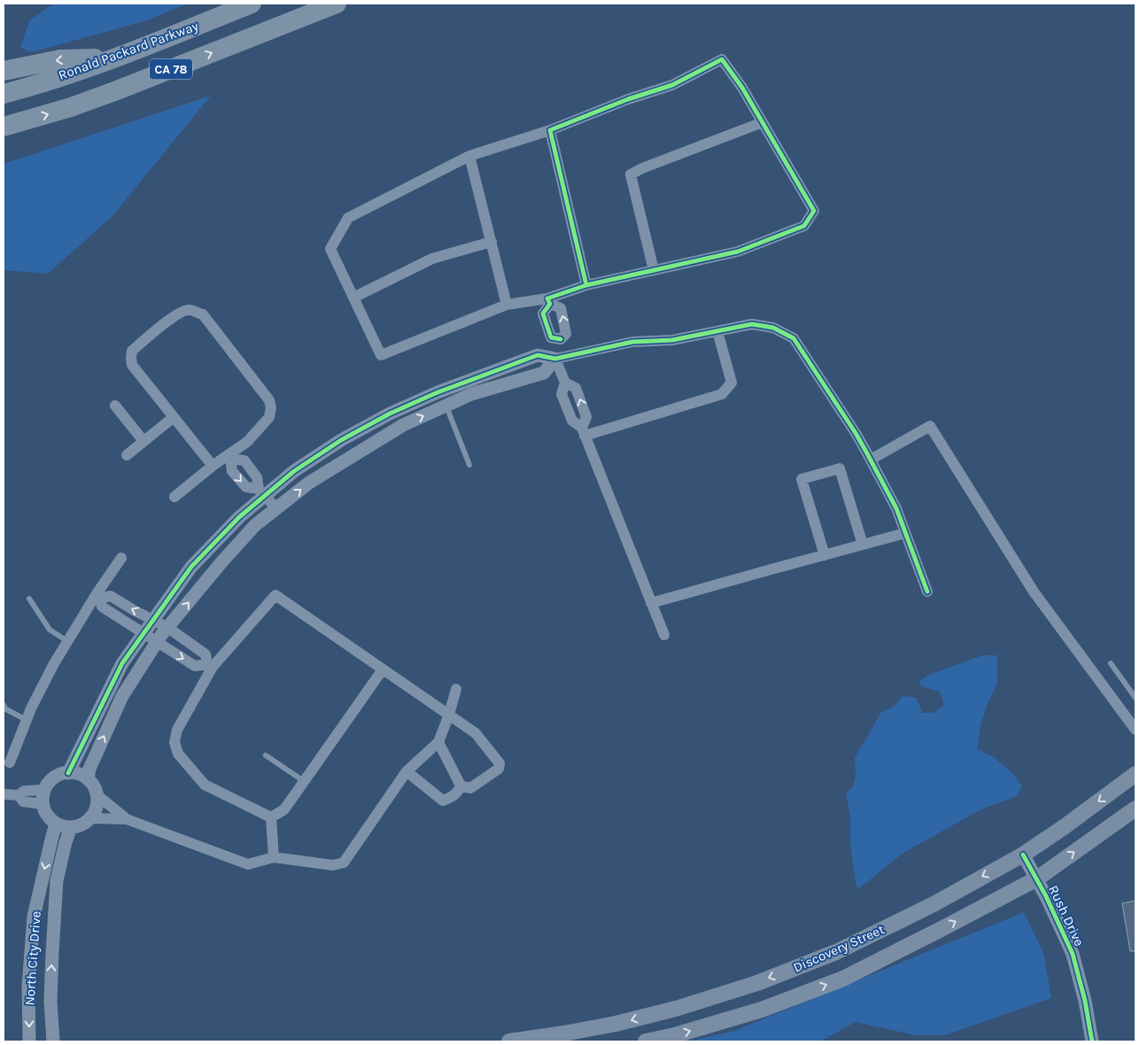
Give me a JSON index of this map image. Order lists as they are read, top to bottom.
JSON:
{
  "streets": {
    "highway": ["Ronald Packard Parkway", "CA 78"],
    "main road": ["Discovery Street"],
    "street": ["Rush Drive", "North City Drive"]
  },
  "crossings": [
    ["Rush Drive", "Discovery Street"]
  ]
}
